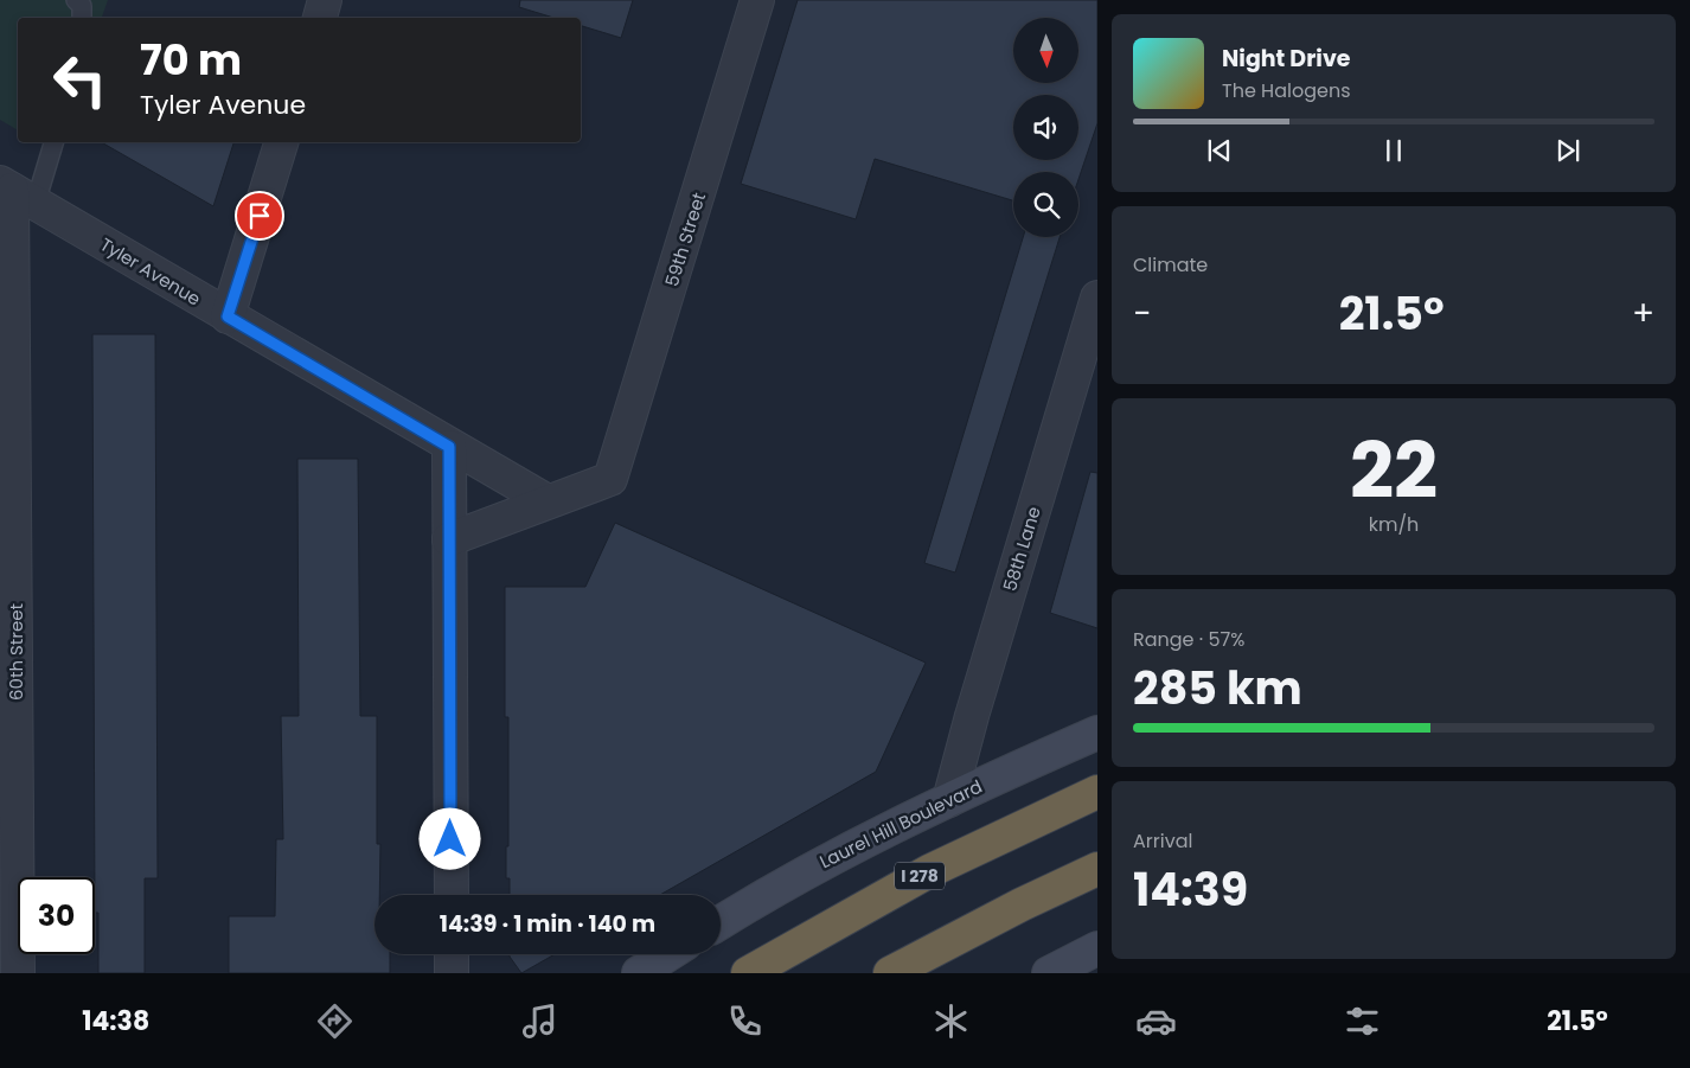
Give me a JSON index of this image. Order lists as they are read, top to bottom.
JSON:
{
  "streets": {
    "highway": ["I 278"],
    "main road": ["Laurel Hill Boulevard"],
    "street": [
      "59th Street",
      "Tyler Avenue",
      "58th Lane",
      "60th Street"
    ]
  },
  "crossings": [
    ["59th Street", "Tyler Avenue"],
    ["Tyler Avenue", "60th Street"],
    ["58th Lane", "Laurel Hill Boulevard"]
  ],
  "north": "bottom",
  "page": {
    "turn": ["70 m", "Tyler Avenue"],
    "song": ["Night Drive", "The Halogens"],
    "tile": [
      "Climate",
      ["22", "km/h"],
      ["Range · 57%", "285 km"],
      ["Arrival", "14:39"]
    ],
    "heat": ["−", "21.5°", "+"],
    "limit": "30",
    "trip": "14:39 · 1 min · 140 m",
    "tabs": ["14:38", "21.5°"]
  }
}
